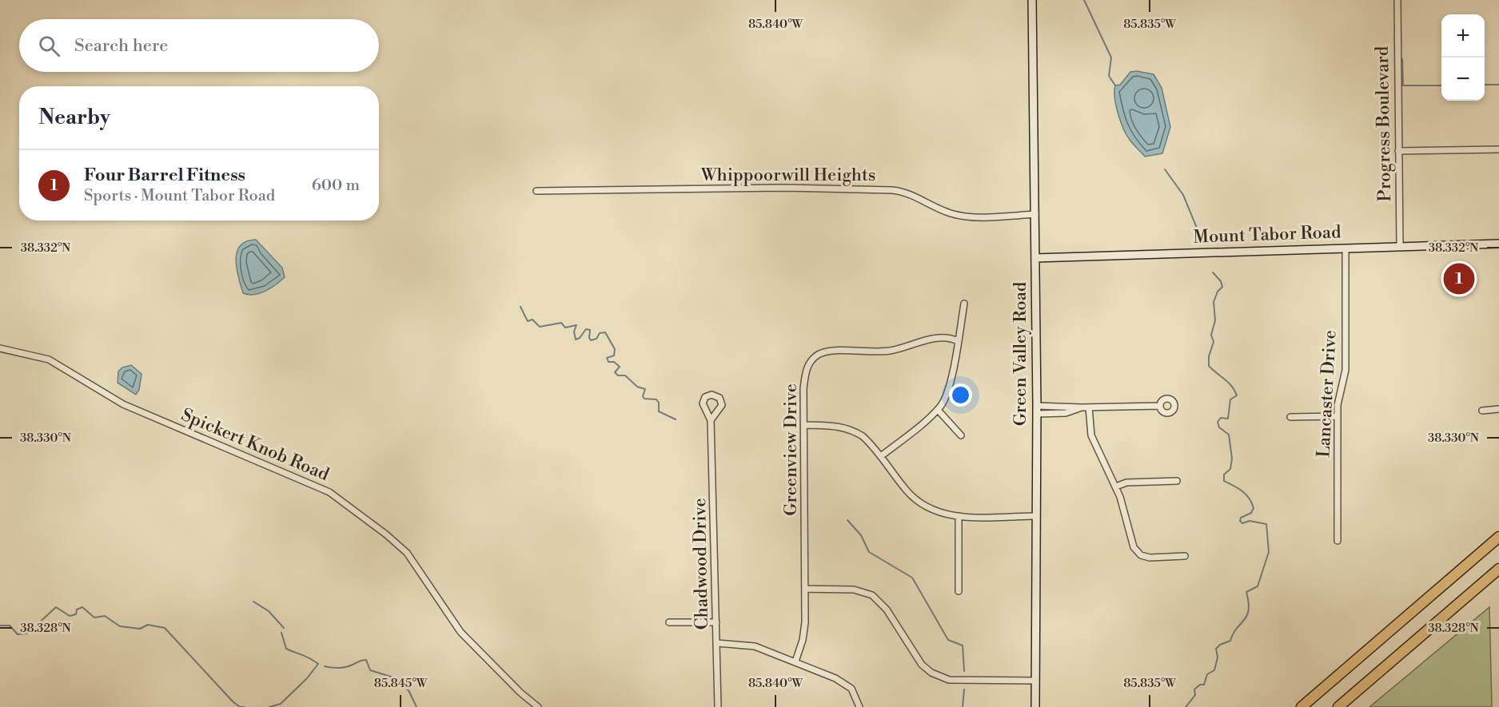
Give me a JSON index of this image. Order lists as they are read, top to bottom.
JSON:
{
  "streets": {
    "street": [
      "Progress Boulevard",
      "Whippoorwill Heights",
      "Mount Tabor Road",
      "Green Valley Road",
      "Lancaster Drive",
      "Spickert Knob Road",
      "Greenview Drive",
      "Chadwood Drive"
    ]
  },
  "crossings": [
    ["Progress Boulevard", "Mount Tabor Road"],
    ["Whippoorwill Heights", "Green Valley Road"],
    ["Mount Tabor Road", "Green Valley Road"],
    ["Mount Tabor Road", "Lancaster Drive"]
  ],
  "page": {
    "map_buttons": ["+", "−"],
    "search": "Search here",
    "heading": "Nearby",
    "list": [
      {
        "mark": "1",
        "name": "Four Barrel Fitness",
        "note": "Sports · Mount Tabor Road",
        "value": "600 m"
      }
    ],
    "pins": "1"
  },
  "coordinates": [
    "85.840°W",
    "85.835°W",
    "38.332°N",
    "38.330°N",
    "38.328°N",
    "85.845°W"
  ]
}
